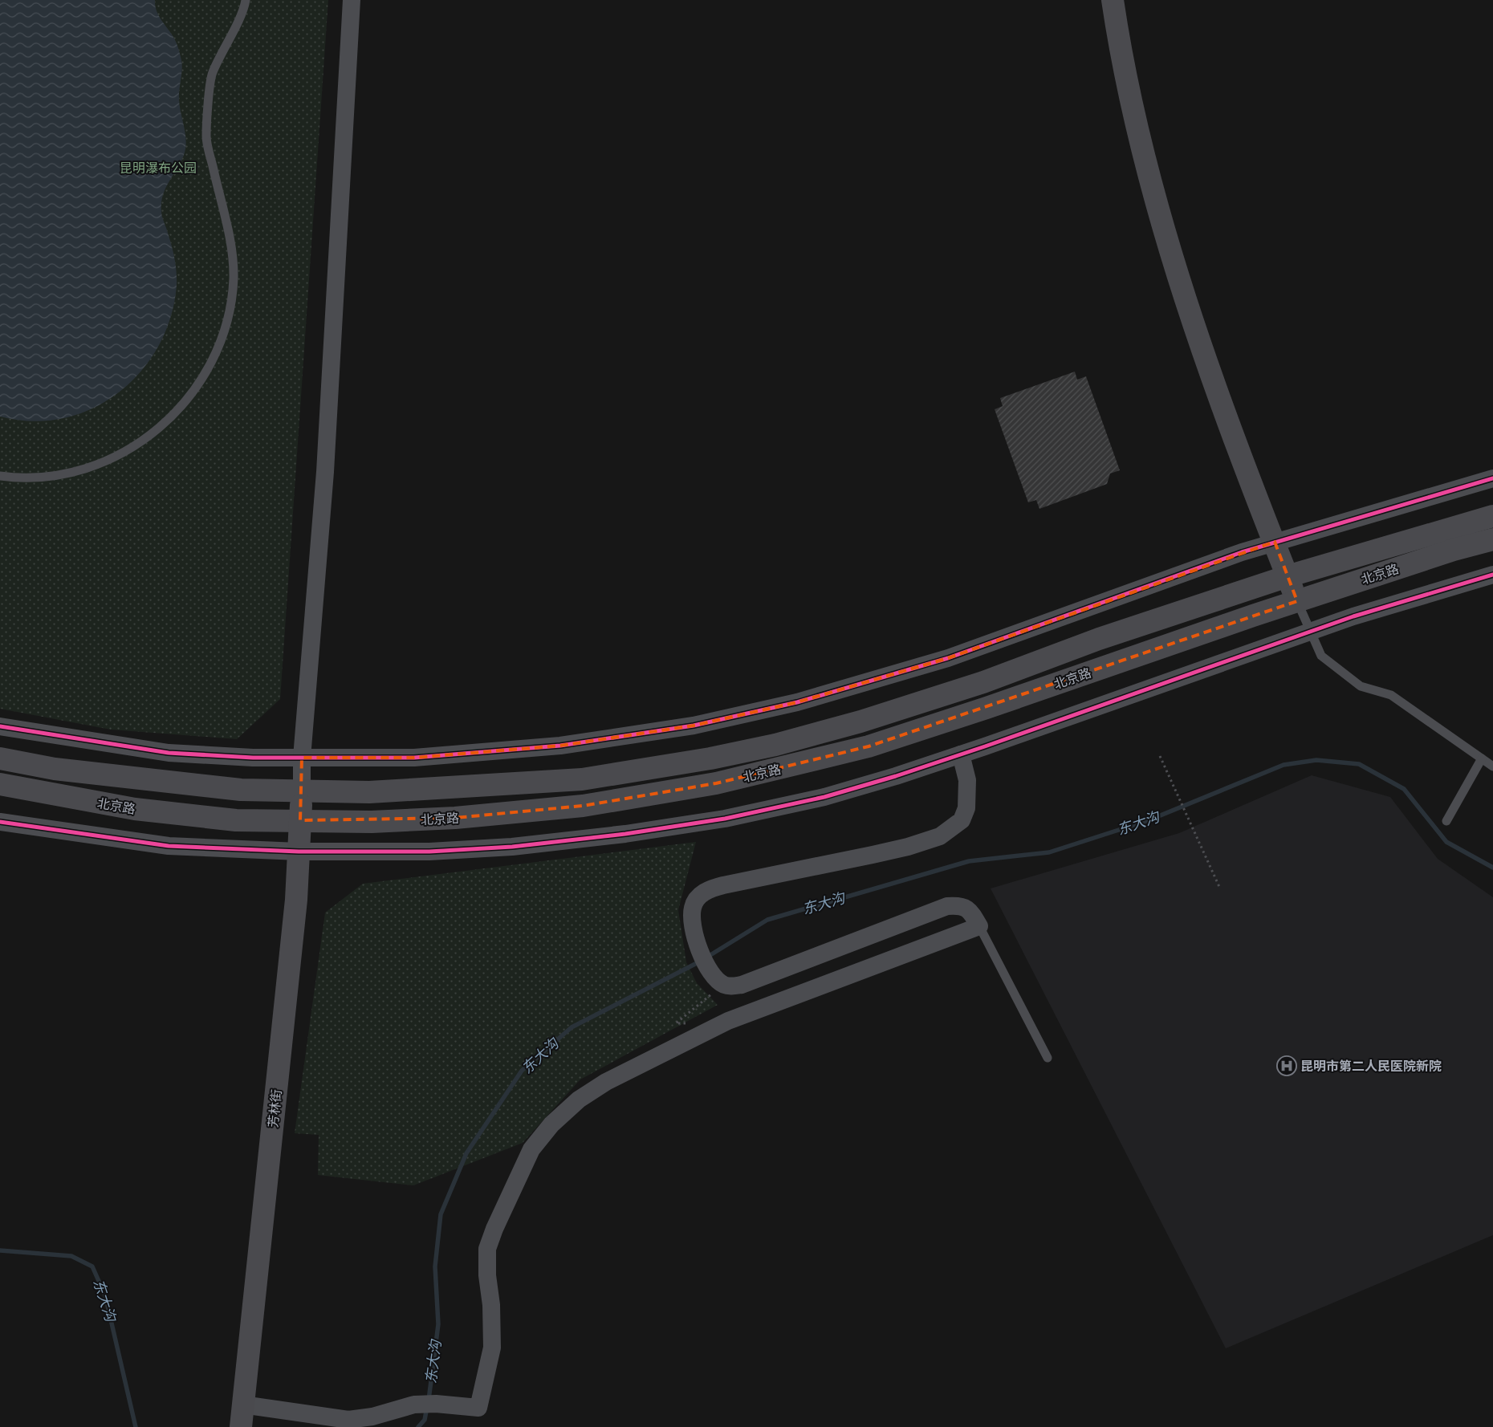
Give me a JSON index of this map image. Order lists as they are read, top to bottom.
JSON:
{
  "streets": {
    "main road": ["北京路", "芳林街"]
  },
  "crossings": [
    ["北京路", "芳林街"]
  ],
  "water": ["东大沟"],
  "parks": ["昆明瀑布公园"],
  "places": {
    "hospital": ["昆明市第二人民医院新院"]
  }
}
